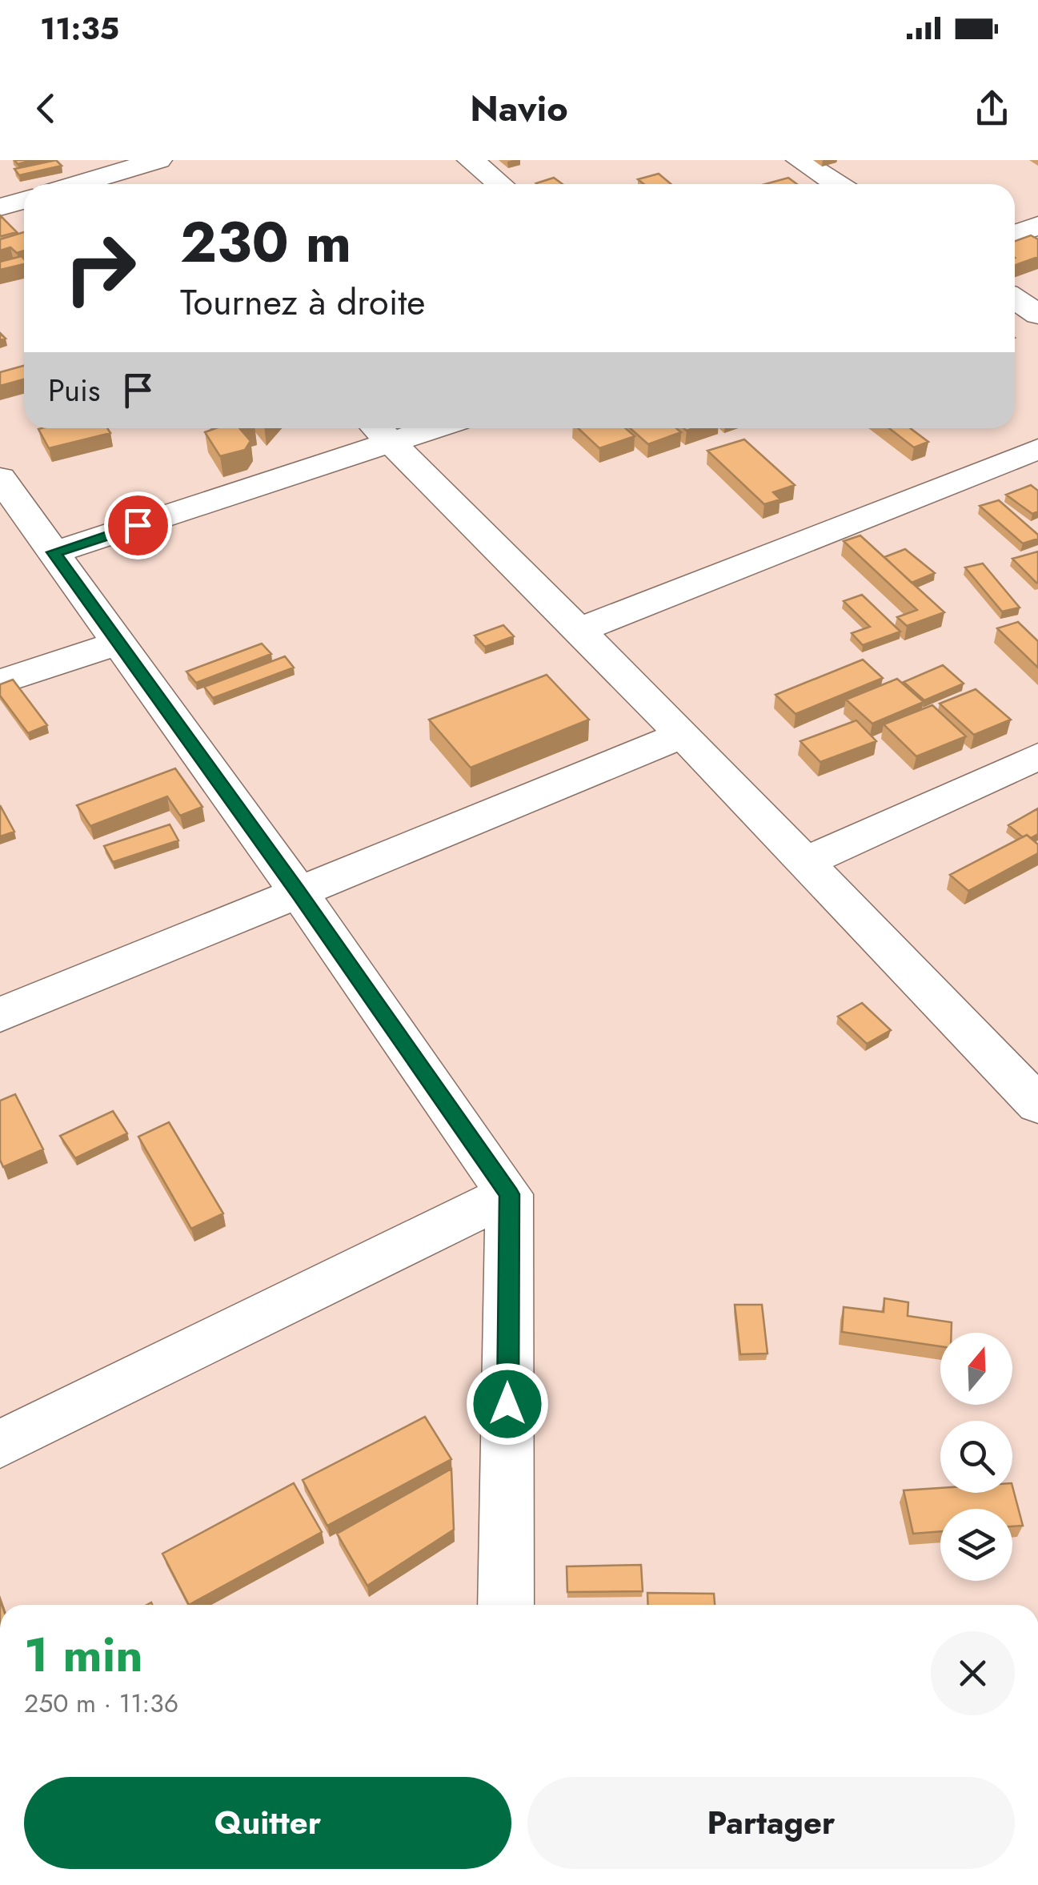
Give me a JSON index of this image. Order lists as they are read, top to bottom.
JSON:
{
  "north": "top",
  "page": {
    "status": "11:35",
    "header": "Navio",
    "turn": ["230 m", "Tournez à droite"],
    "then": "Puis",
    "heading": ["1 min", "250 m · 11:36"],
    "buttons": ["Quitter", "Partager"]
  }
}
